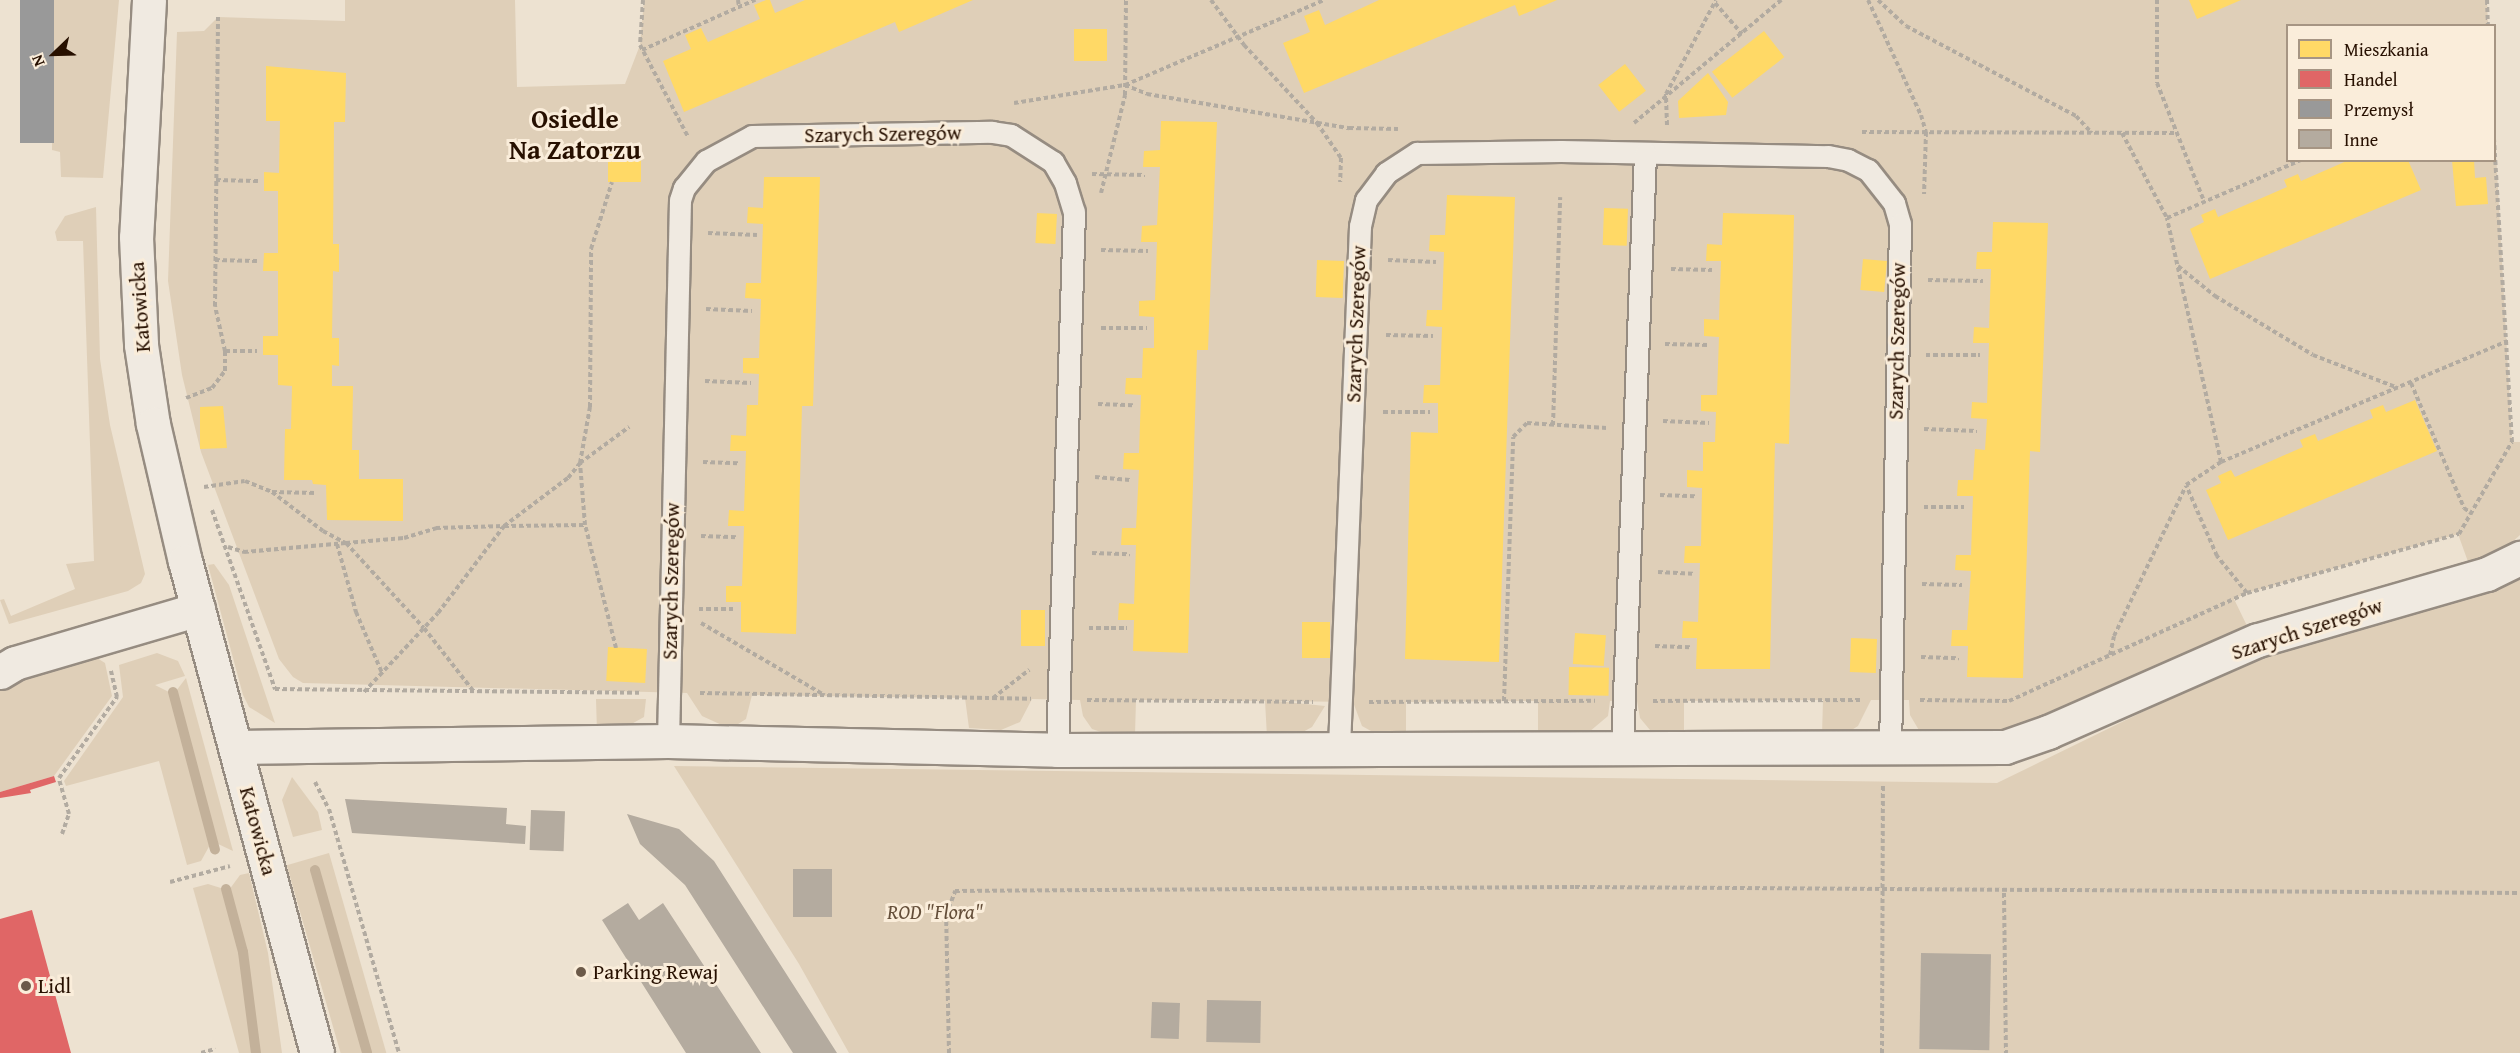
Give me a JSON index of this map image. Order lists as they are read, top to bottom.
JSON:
{
  "streets": {
    "street": ["Szarych Szeregów", "Katowicka"]
  },
  "crossings": [
    ["Szarych Szeregów", "Katowicka"]
  ],
  "districts": ["Osiedle Na Zatorzu"],
  "parks": ["ROD \"Flora\""],
  "places": ["Parking Rewaj", "Lidl"],
  "legend": [
    "Mieszkania",
    "Handel",
    "Przemysł",
    "Inne"
  ],
  "north": "bottom left"
}
